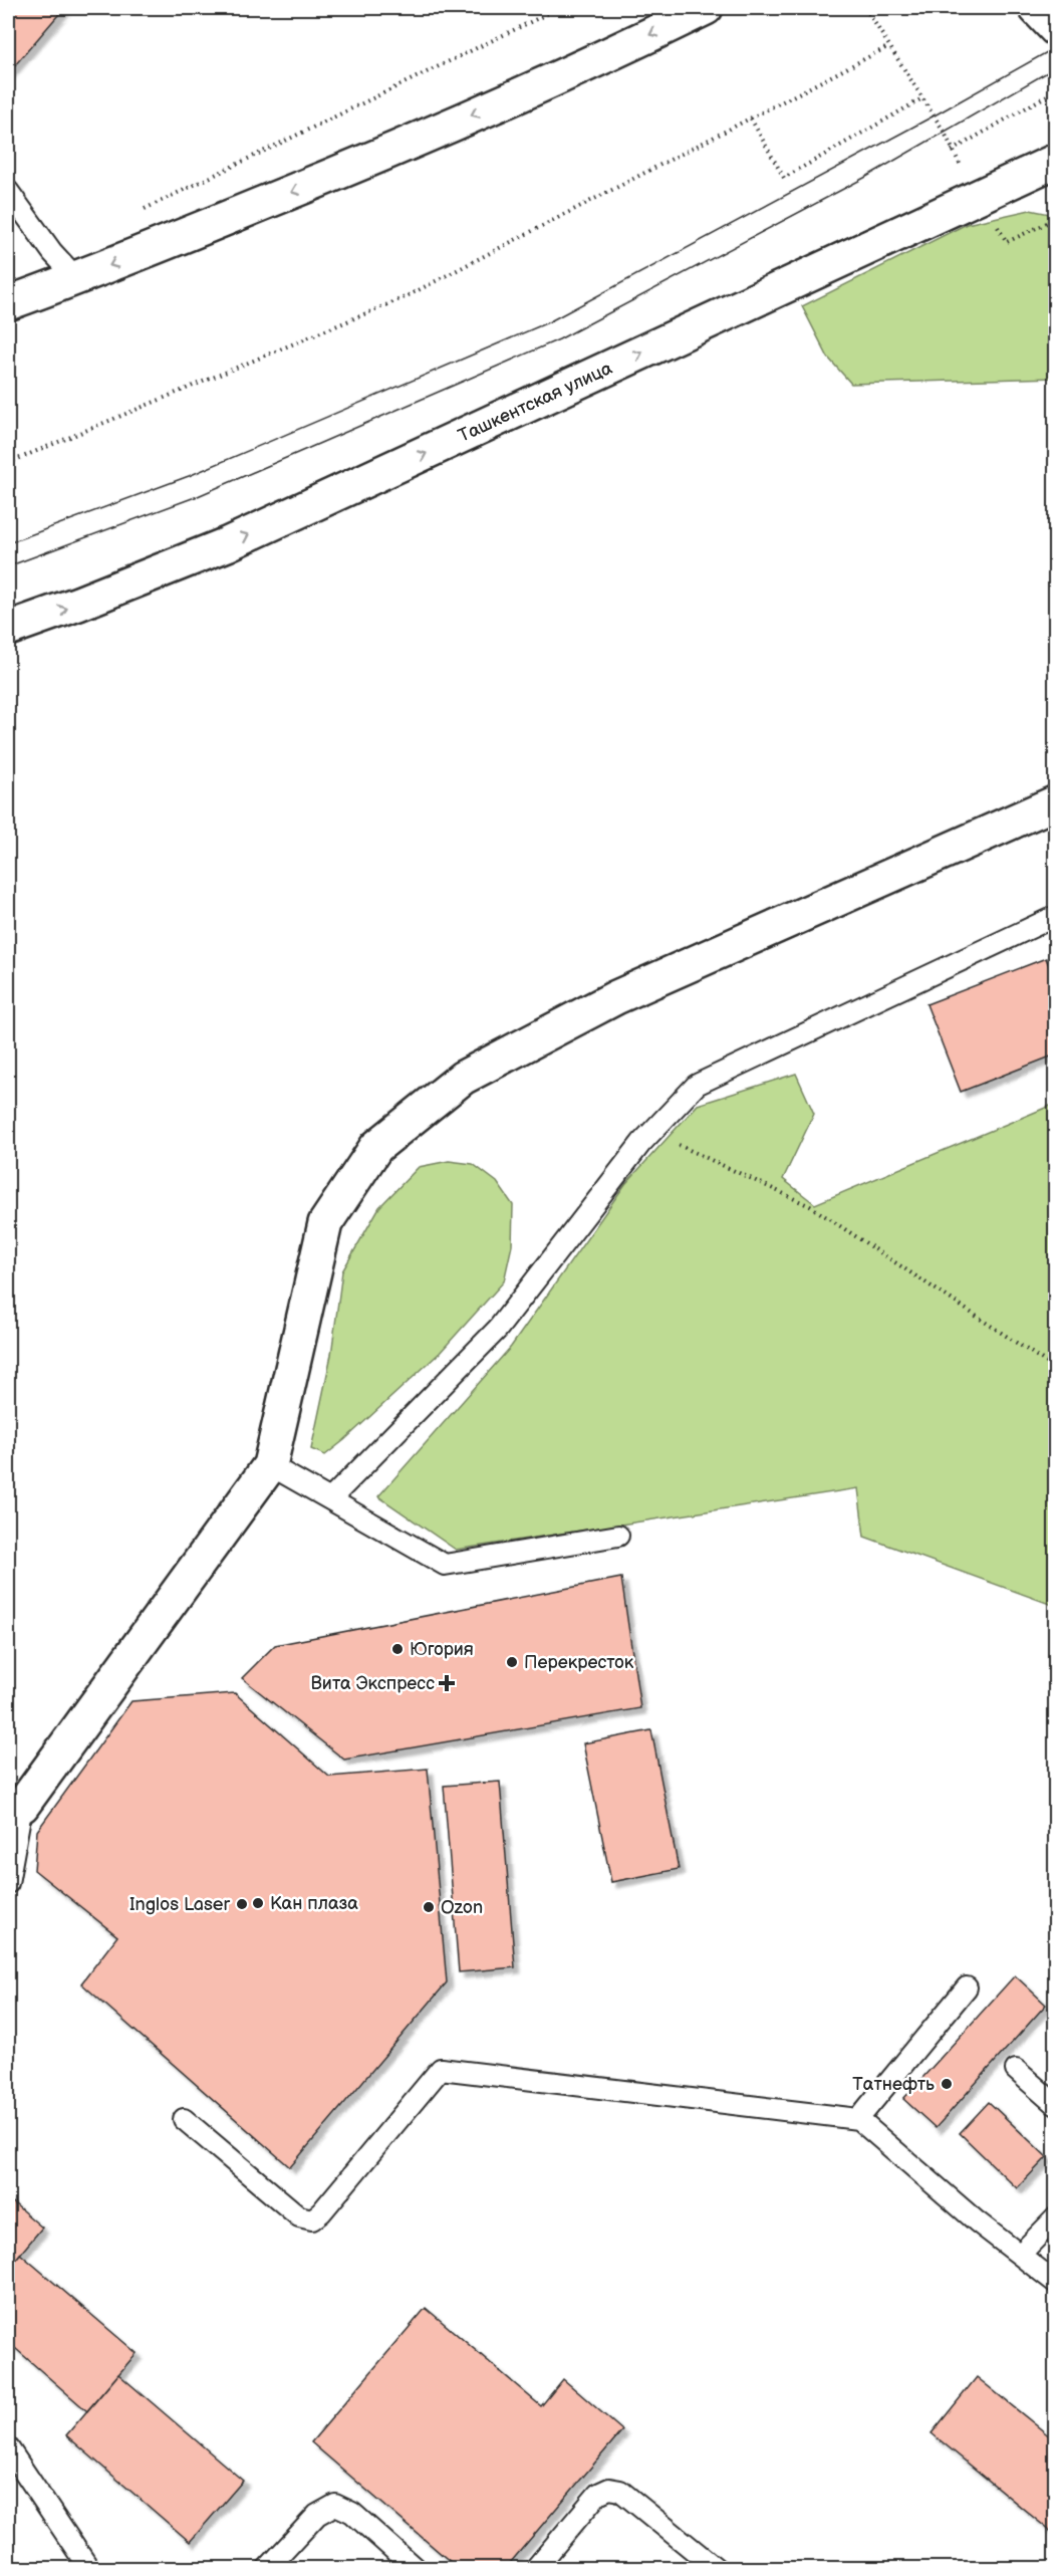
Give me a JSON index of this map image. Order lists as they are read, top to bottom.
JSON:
{
  "streets": {
    "main road": ["Ташкентская улица"]
  },
  "places": {
    "other": [
      "Югория",
      "Перекресток",
      "Кан плаза",
      "Inglos Laser",
      "Ozon",
      "Татнефть"
    ],
    "health": ["Вита Экспресс"]
  }
}
